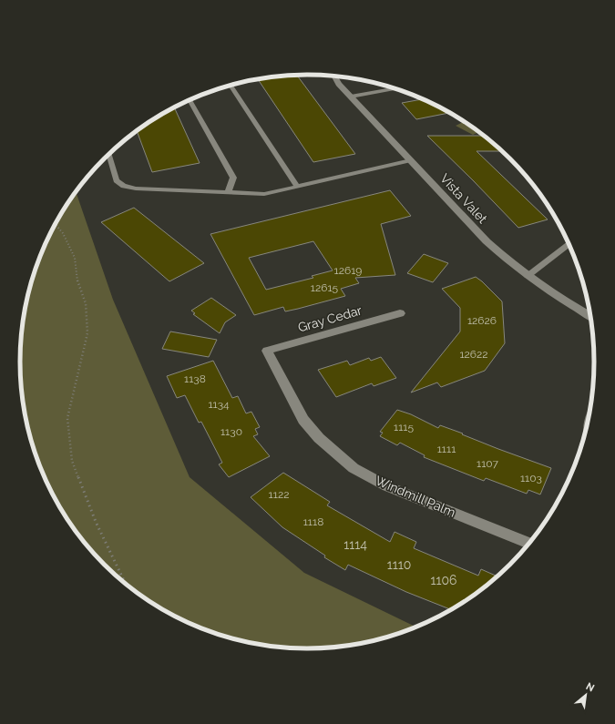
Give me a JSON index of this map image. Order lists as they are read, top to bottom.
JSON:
{
  "streets": {
    "street": ["Vista Valet", "Gray Cedar", "Windmill Palm"]
  },
  "crossings": [
    ["Gray Cedar", "Windmill Palm"]
  ],
  "house_numbers": [
    "12619",
    "12615",
    "12626",
    "12622",
    "1138",
    "1134",
    "1115",
    "1130",
    "1111",
    "1107",
    "1103",
    "1122",
    "1118",
    "1114",
    "1110",
    "1106"
  ],
  "north": "top right"
}
